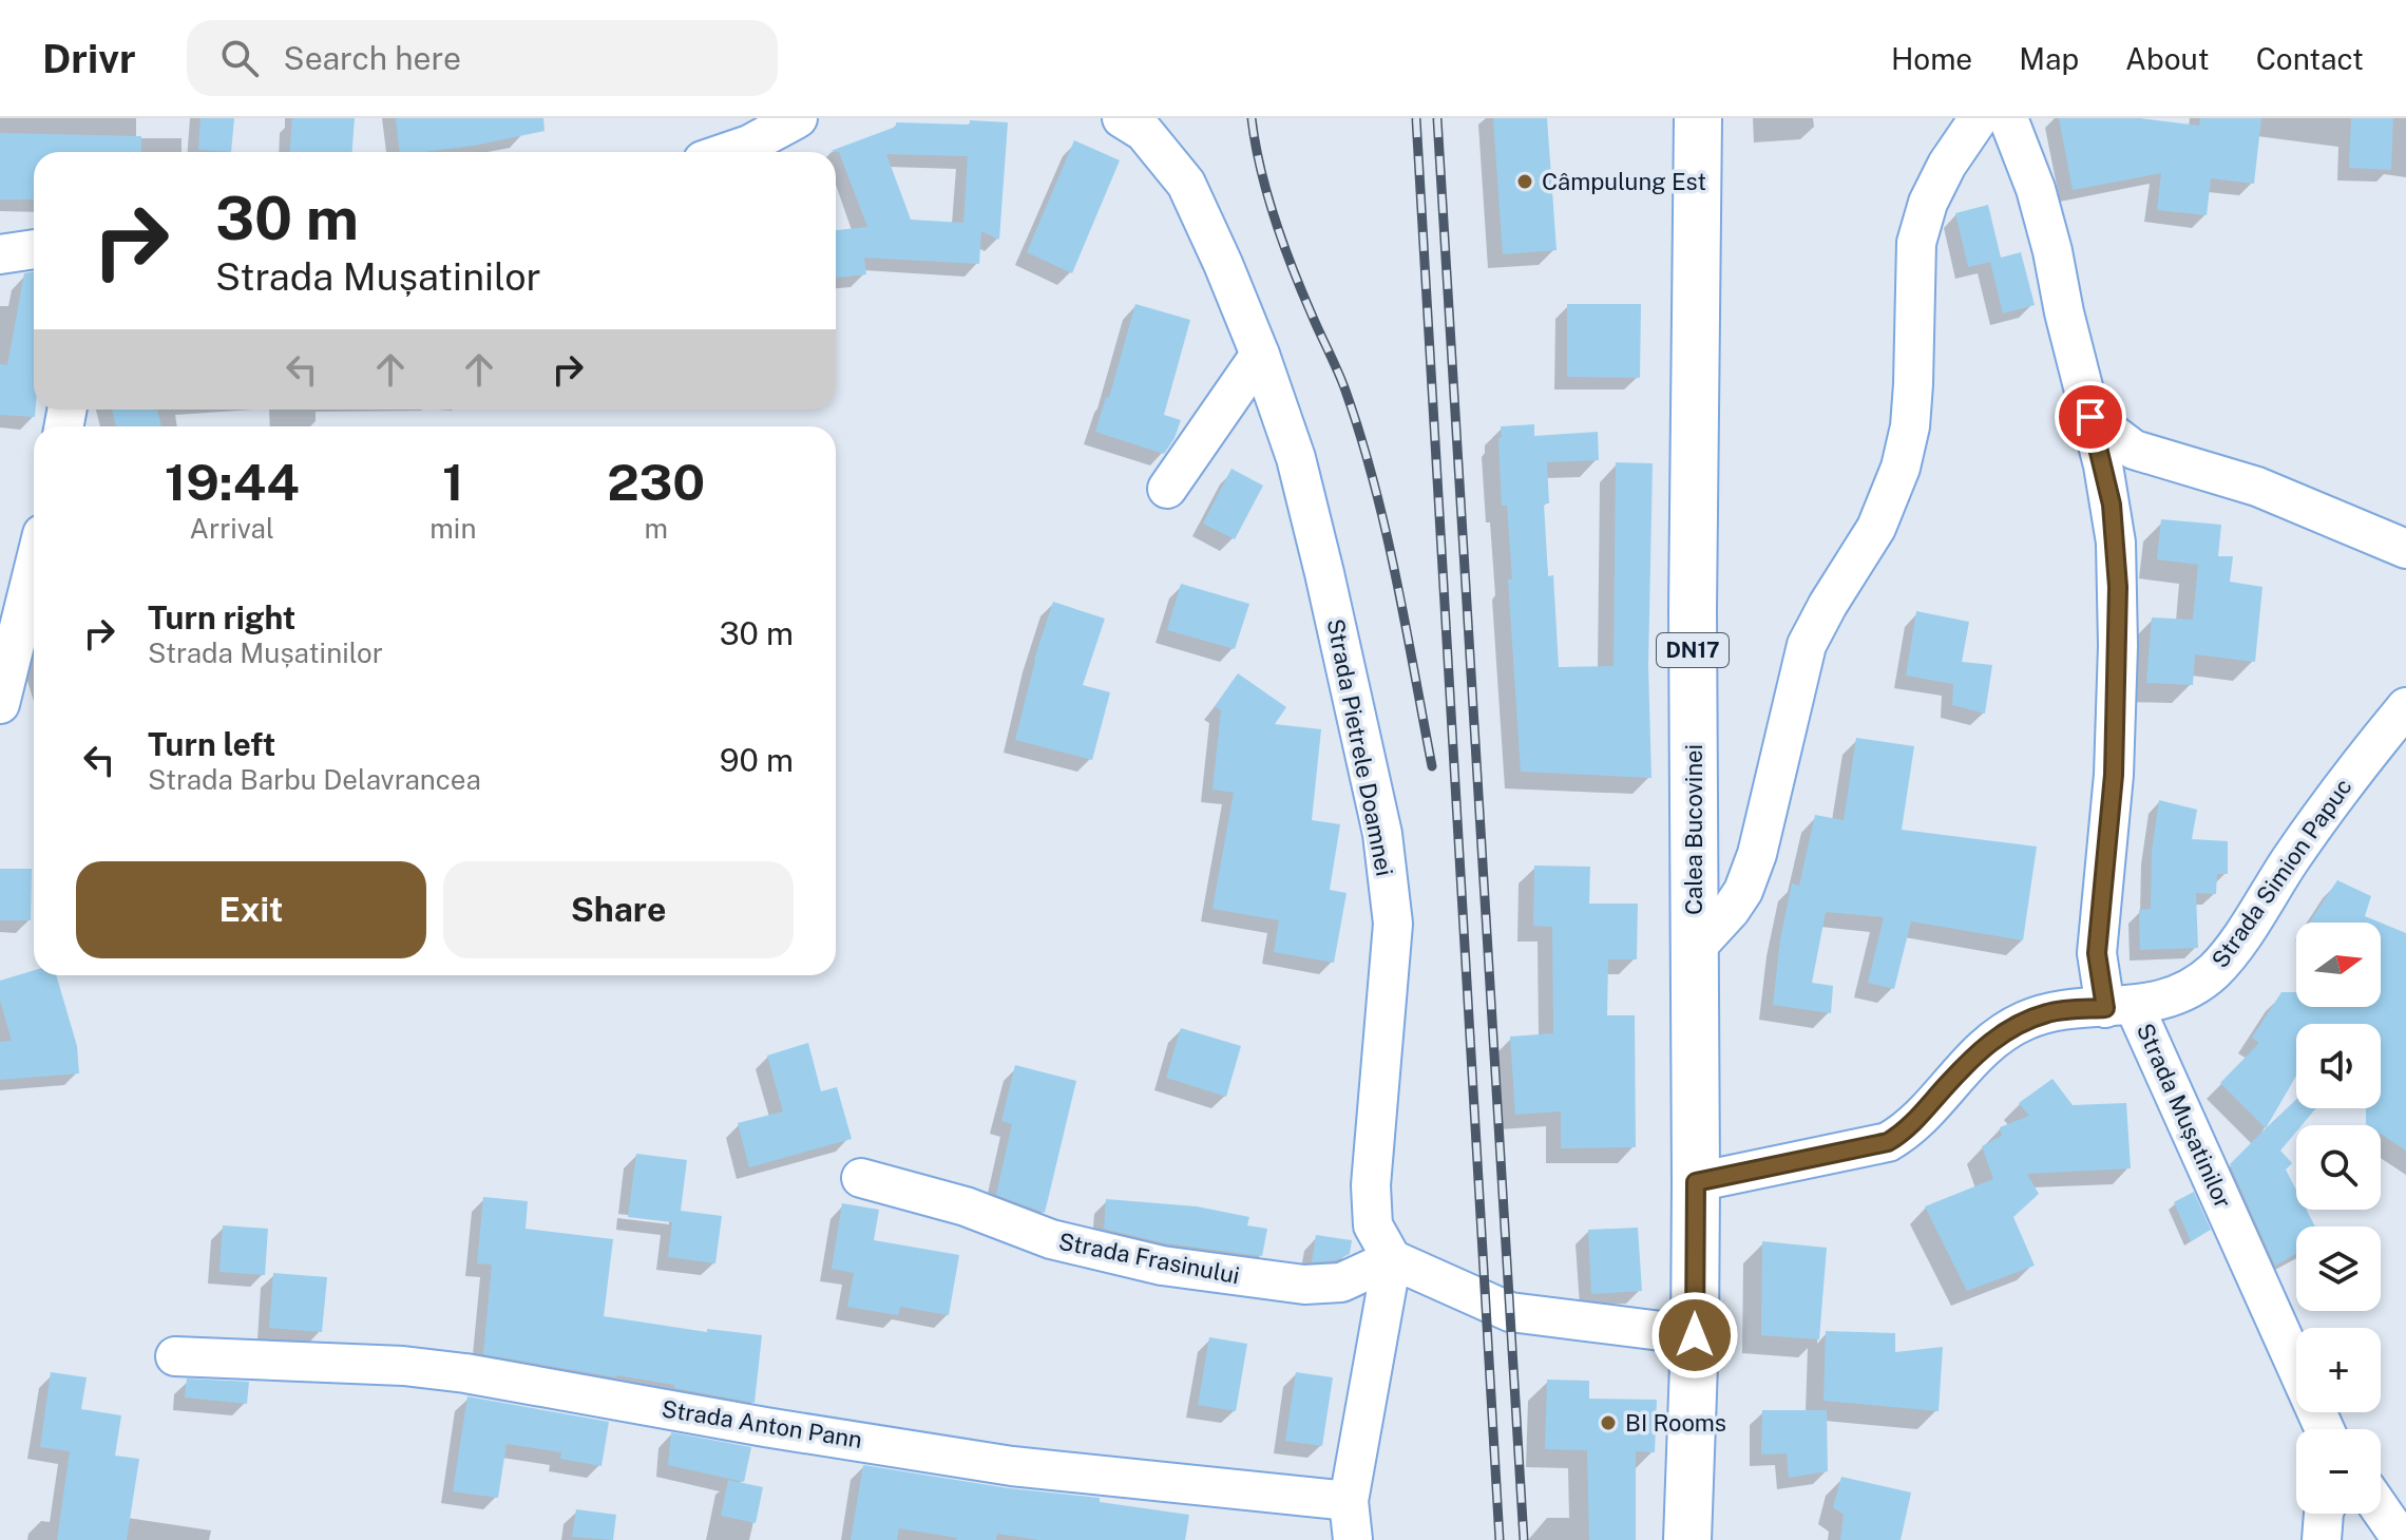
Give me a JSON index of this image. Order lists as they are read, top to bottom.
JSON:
{
  "streets": {
    "highway": ["DN17", "Calea Bucovinei"],
    "street": [
      "Strada Pietrele Doamnei",
      "Strada Simion Papuc",
      "Strada Mușatinilor",
      "Strada Frasinului",
      "Strada Anton Pann"
    ]
  },
  "crossings": [
    ["Strada Pietrele Doamnei", "Strada Frasinului"],
    ["Calea Bucovinei", "Strada Mușatinilor"],
    ["Strada Simion Papuc", "Strada Mușatinilor"]
  ],
  "places": ["Câmpulung Est", "BI Rooms"],
  "north": "right",
  "page": {
    "header": "Drivr",
    "search": "Search here",
    "nav": [
      "Home",
      "Map",
      "About",
      "Contact"
    ],
    "turn": ["30 m", "Strada Mușatinilor"],
    "eta": [
      "19:44",
      "Arrival",
      "1",
      "min",
      "230",
      "m"
    ],
    "list": [
      {
        "name": "Turn right",
        "note": "Strada Mușatinilor",
        "value": "30 m"
      },
      {
        "name": "Turn left",
        "note": "Strada Barbu Delavrancea",
        "value": "90 m"
      }
    ],
    "buttons": ["Exit", "Share"],
    "map_buttons": ["+", "−"]
  }
}
